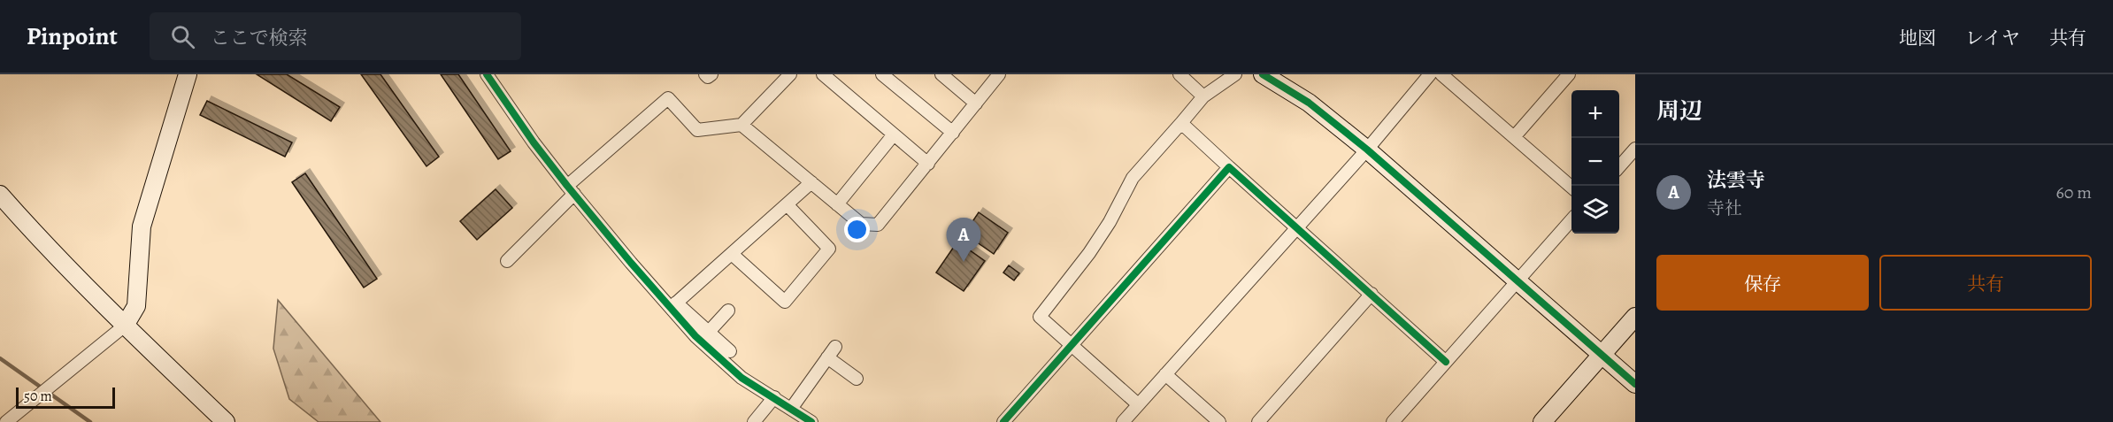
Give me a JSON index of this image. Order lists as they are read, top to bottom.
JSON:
{
  "scale_bar": "50 m",
  "page": {
    "header": "Pinpoint",
    "search": "ここで検索",
    "nav": ["地図", "レイヤ", "共有"],
    "heading": "周辺",
    "map_buttons": ["+", "−"],
    "list": [
      {
        "mark": "A",
        "name": "法雲寺",
        "note": "寺社",
        "value": "60 m"
      }
    ],
    "pins": "A",
    "buttons": ["保存", "共有"],
    "scale": "50 m"
  }
}
